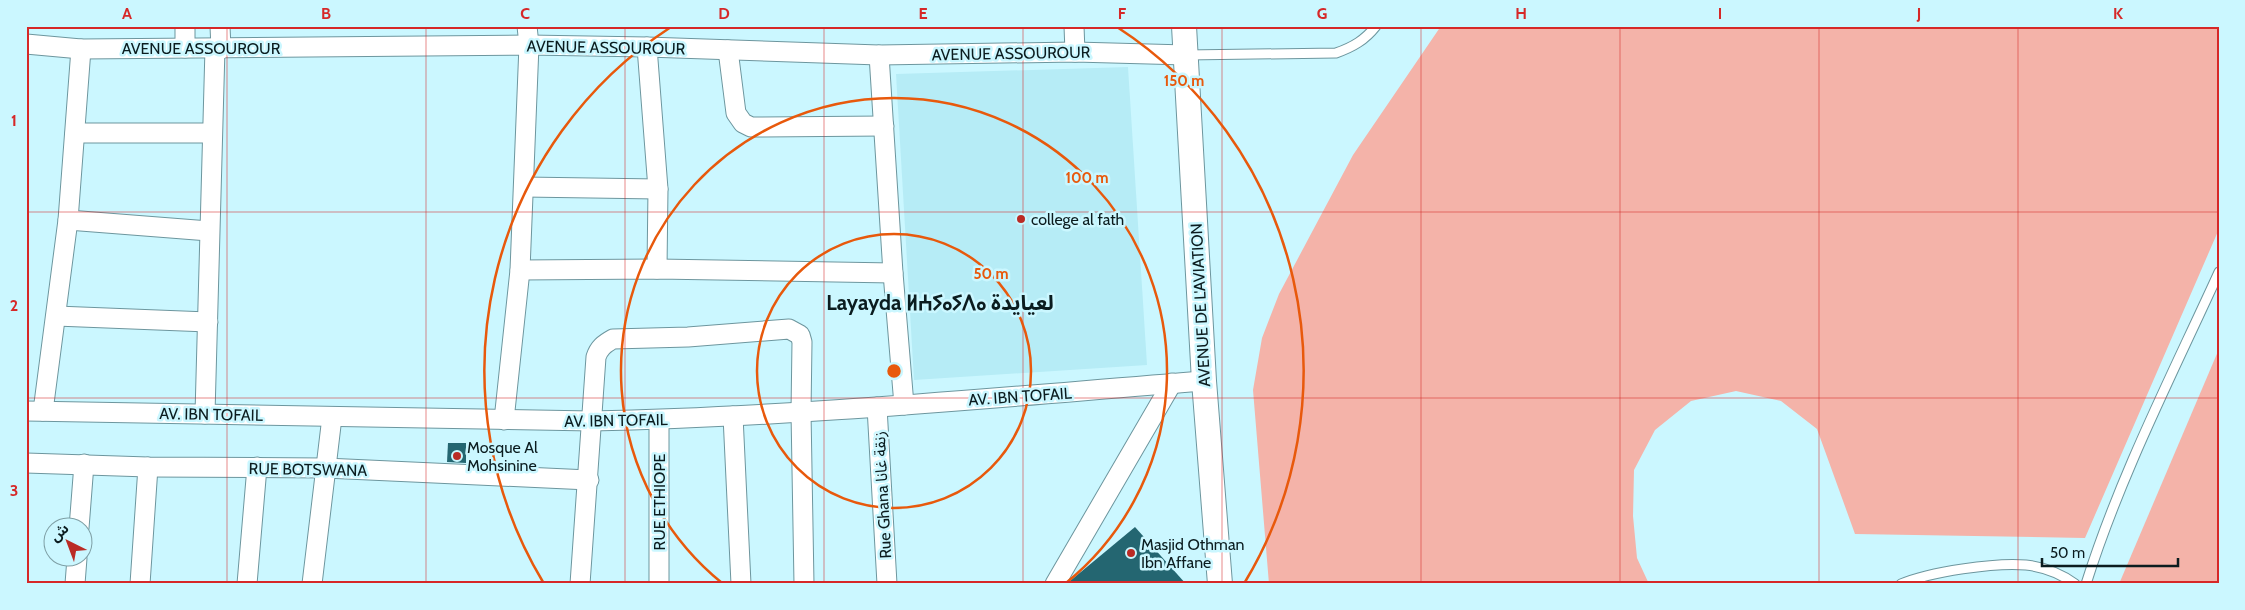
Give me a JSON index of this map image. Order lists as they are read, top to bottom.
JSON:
{
  "streets": {
    "street": [
      "AVENUE ASSOUROUR",
      "AVENUE DE L'AVIATION",
      "AV. IBN TOFAIL",
      "RUE BOTSWANA",
      "Rue Ghana زنقة غانا",
      "RUE ETHIOPE"
    ]
  },
  "crossings": [
    ["AVENUE ASSOUROUR", "AVENUE DE L'AVIATION"],
    ["AVENUE DE L'AVIATION", "AV. IBN TOFAIL"],
    ["AV. IBN TOFAIL", "Rue Ghana زنقة غانا"],
    ["AV. IBN TOFAIL", "RUE ETHIOPE"]
  ],
  "districts": ["Layayda ⵍⵄⵢⴰⵢⴷⴰ لعيايدة"],
  "places": ["college al fath", "Mosque Al Mohsinine", "Masjid Othman Ibn Affane"],
  "scale_bar": "50 m",
  "north": "top left",
  "grid": {
    "columns": [
      "A",
      "B",
      "C",
      "D",
      "E",
      "F",
      "G",
      "H",
      "I",
      "J",
      "K"
    ],
    "rows": ["1", "2", "3"]
  },
  "rings": ["150 m", "100 m", "50 m"]
}
